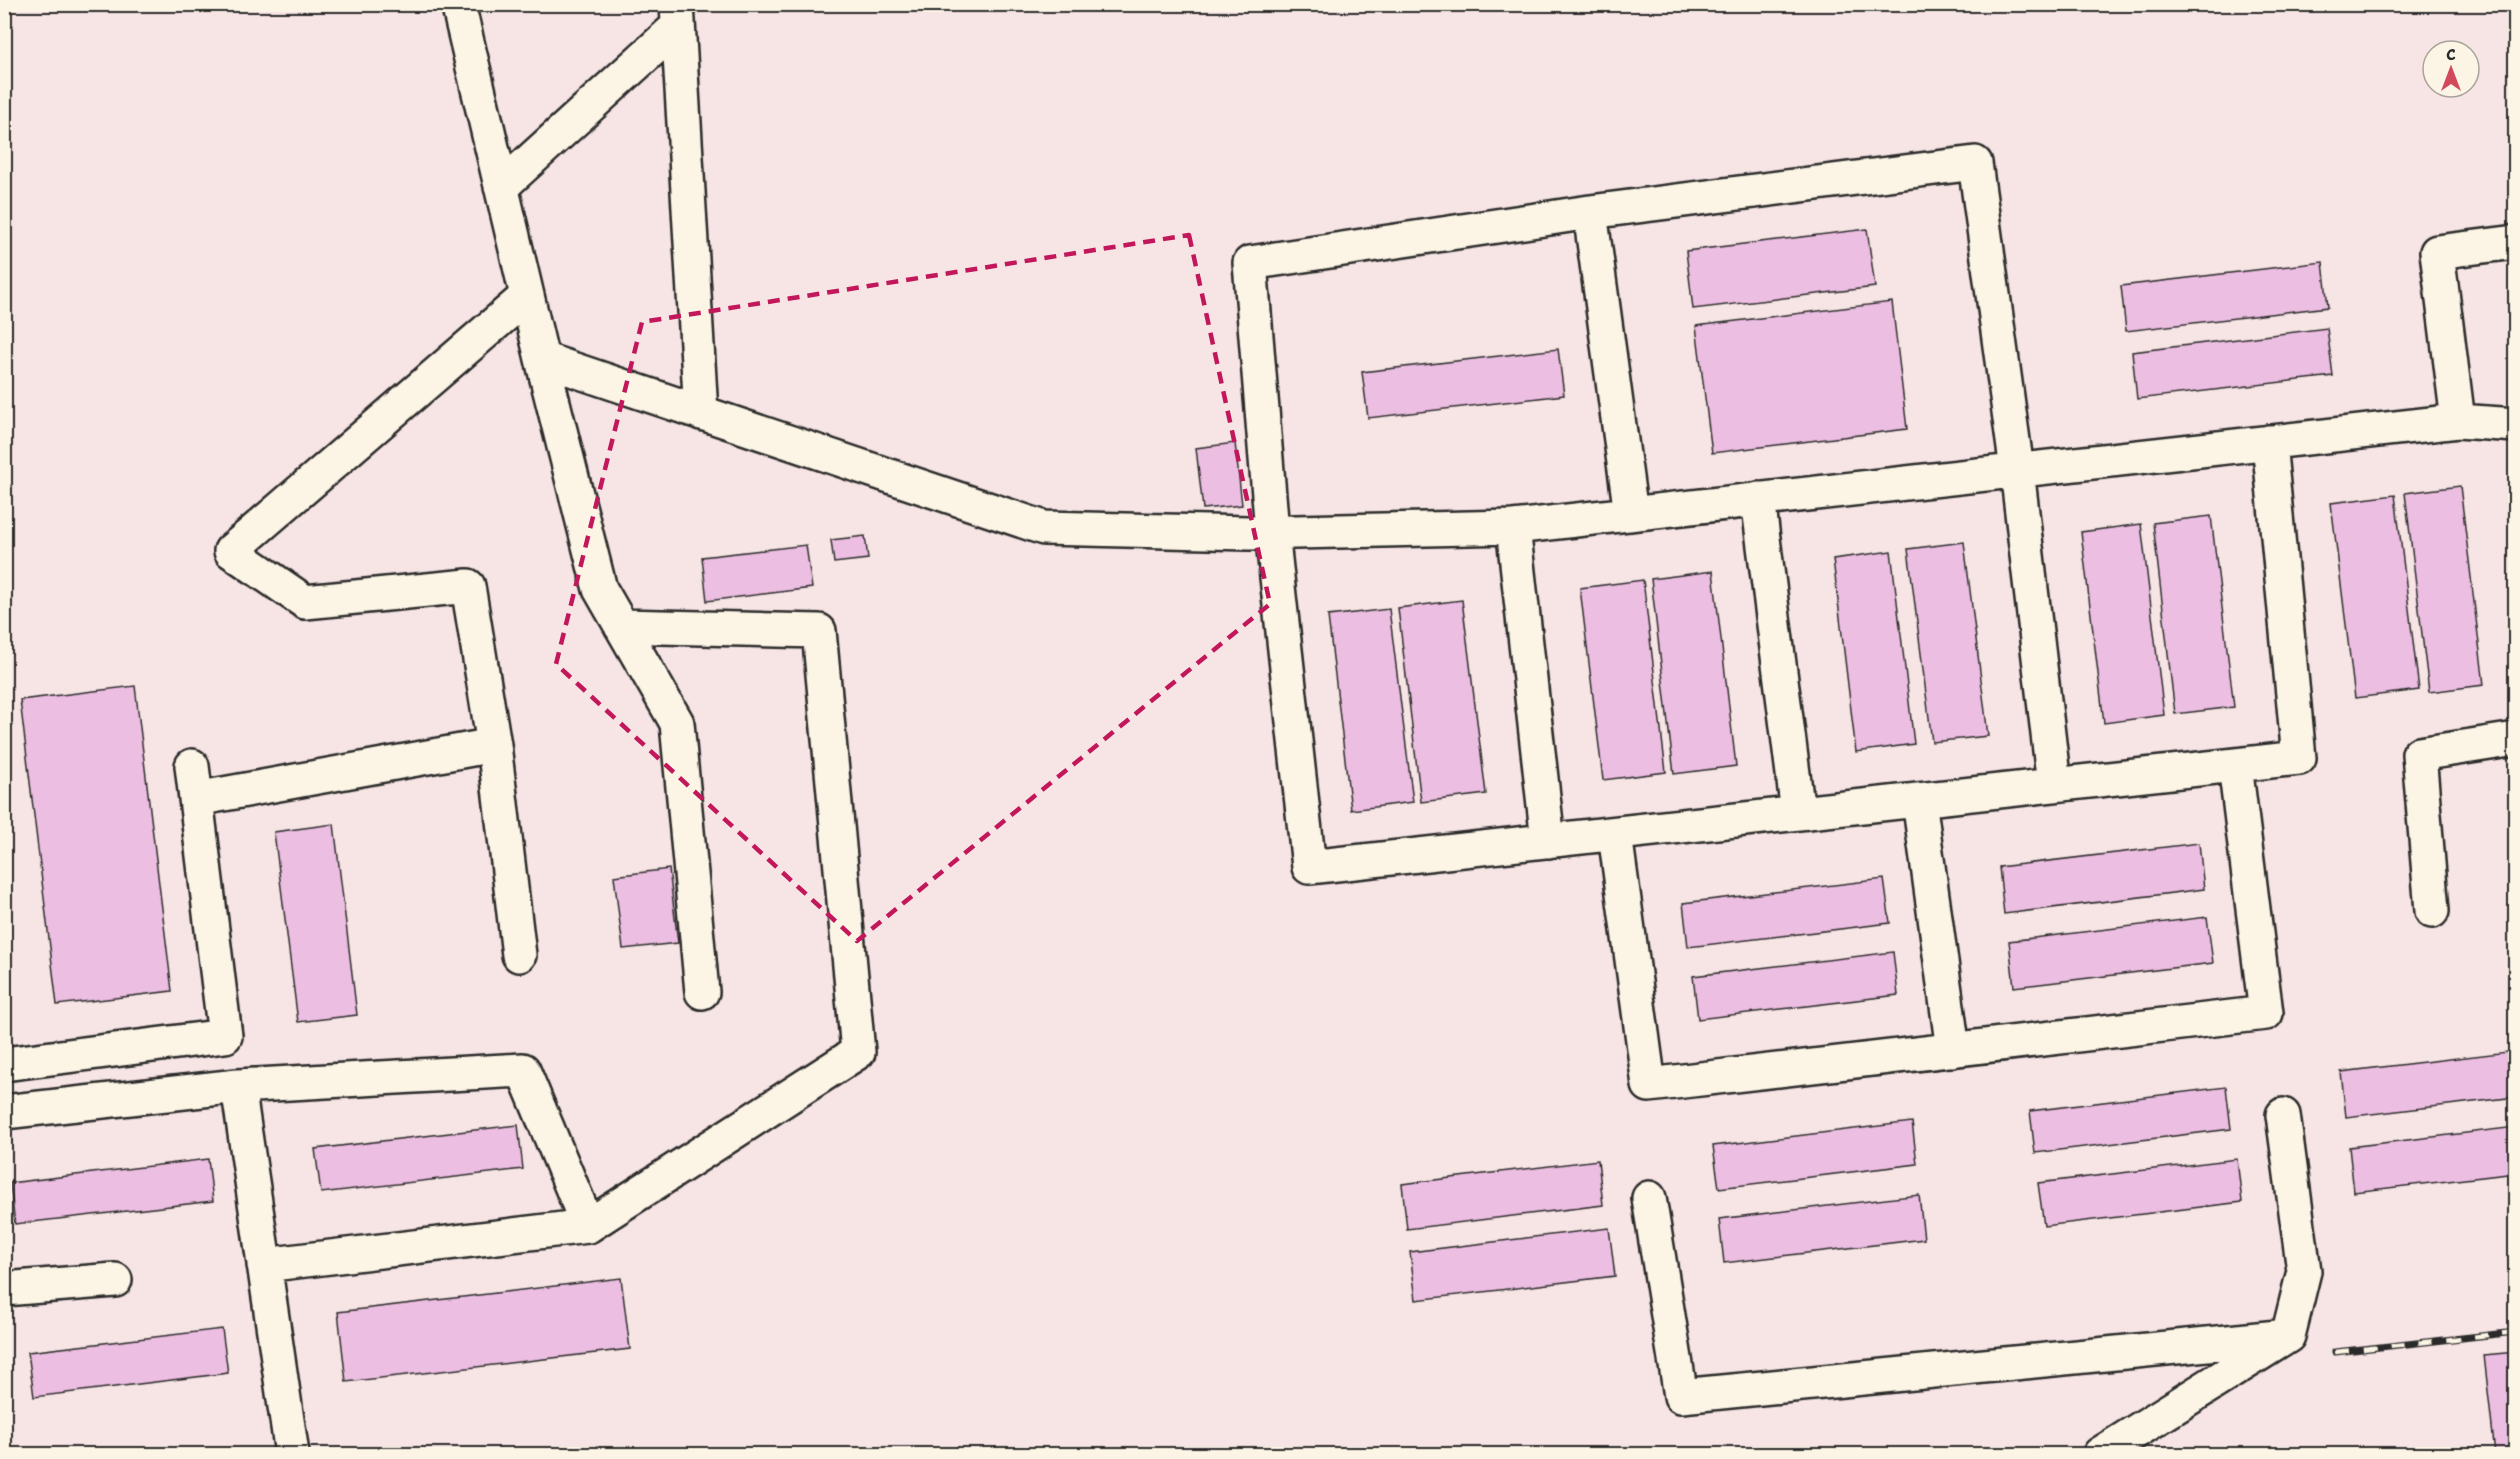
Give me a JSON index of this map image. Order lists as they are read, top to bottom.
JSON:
{
  "north": "top"
}
